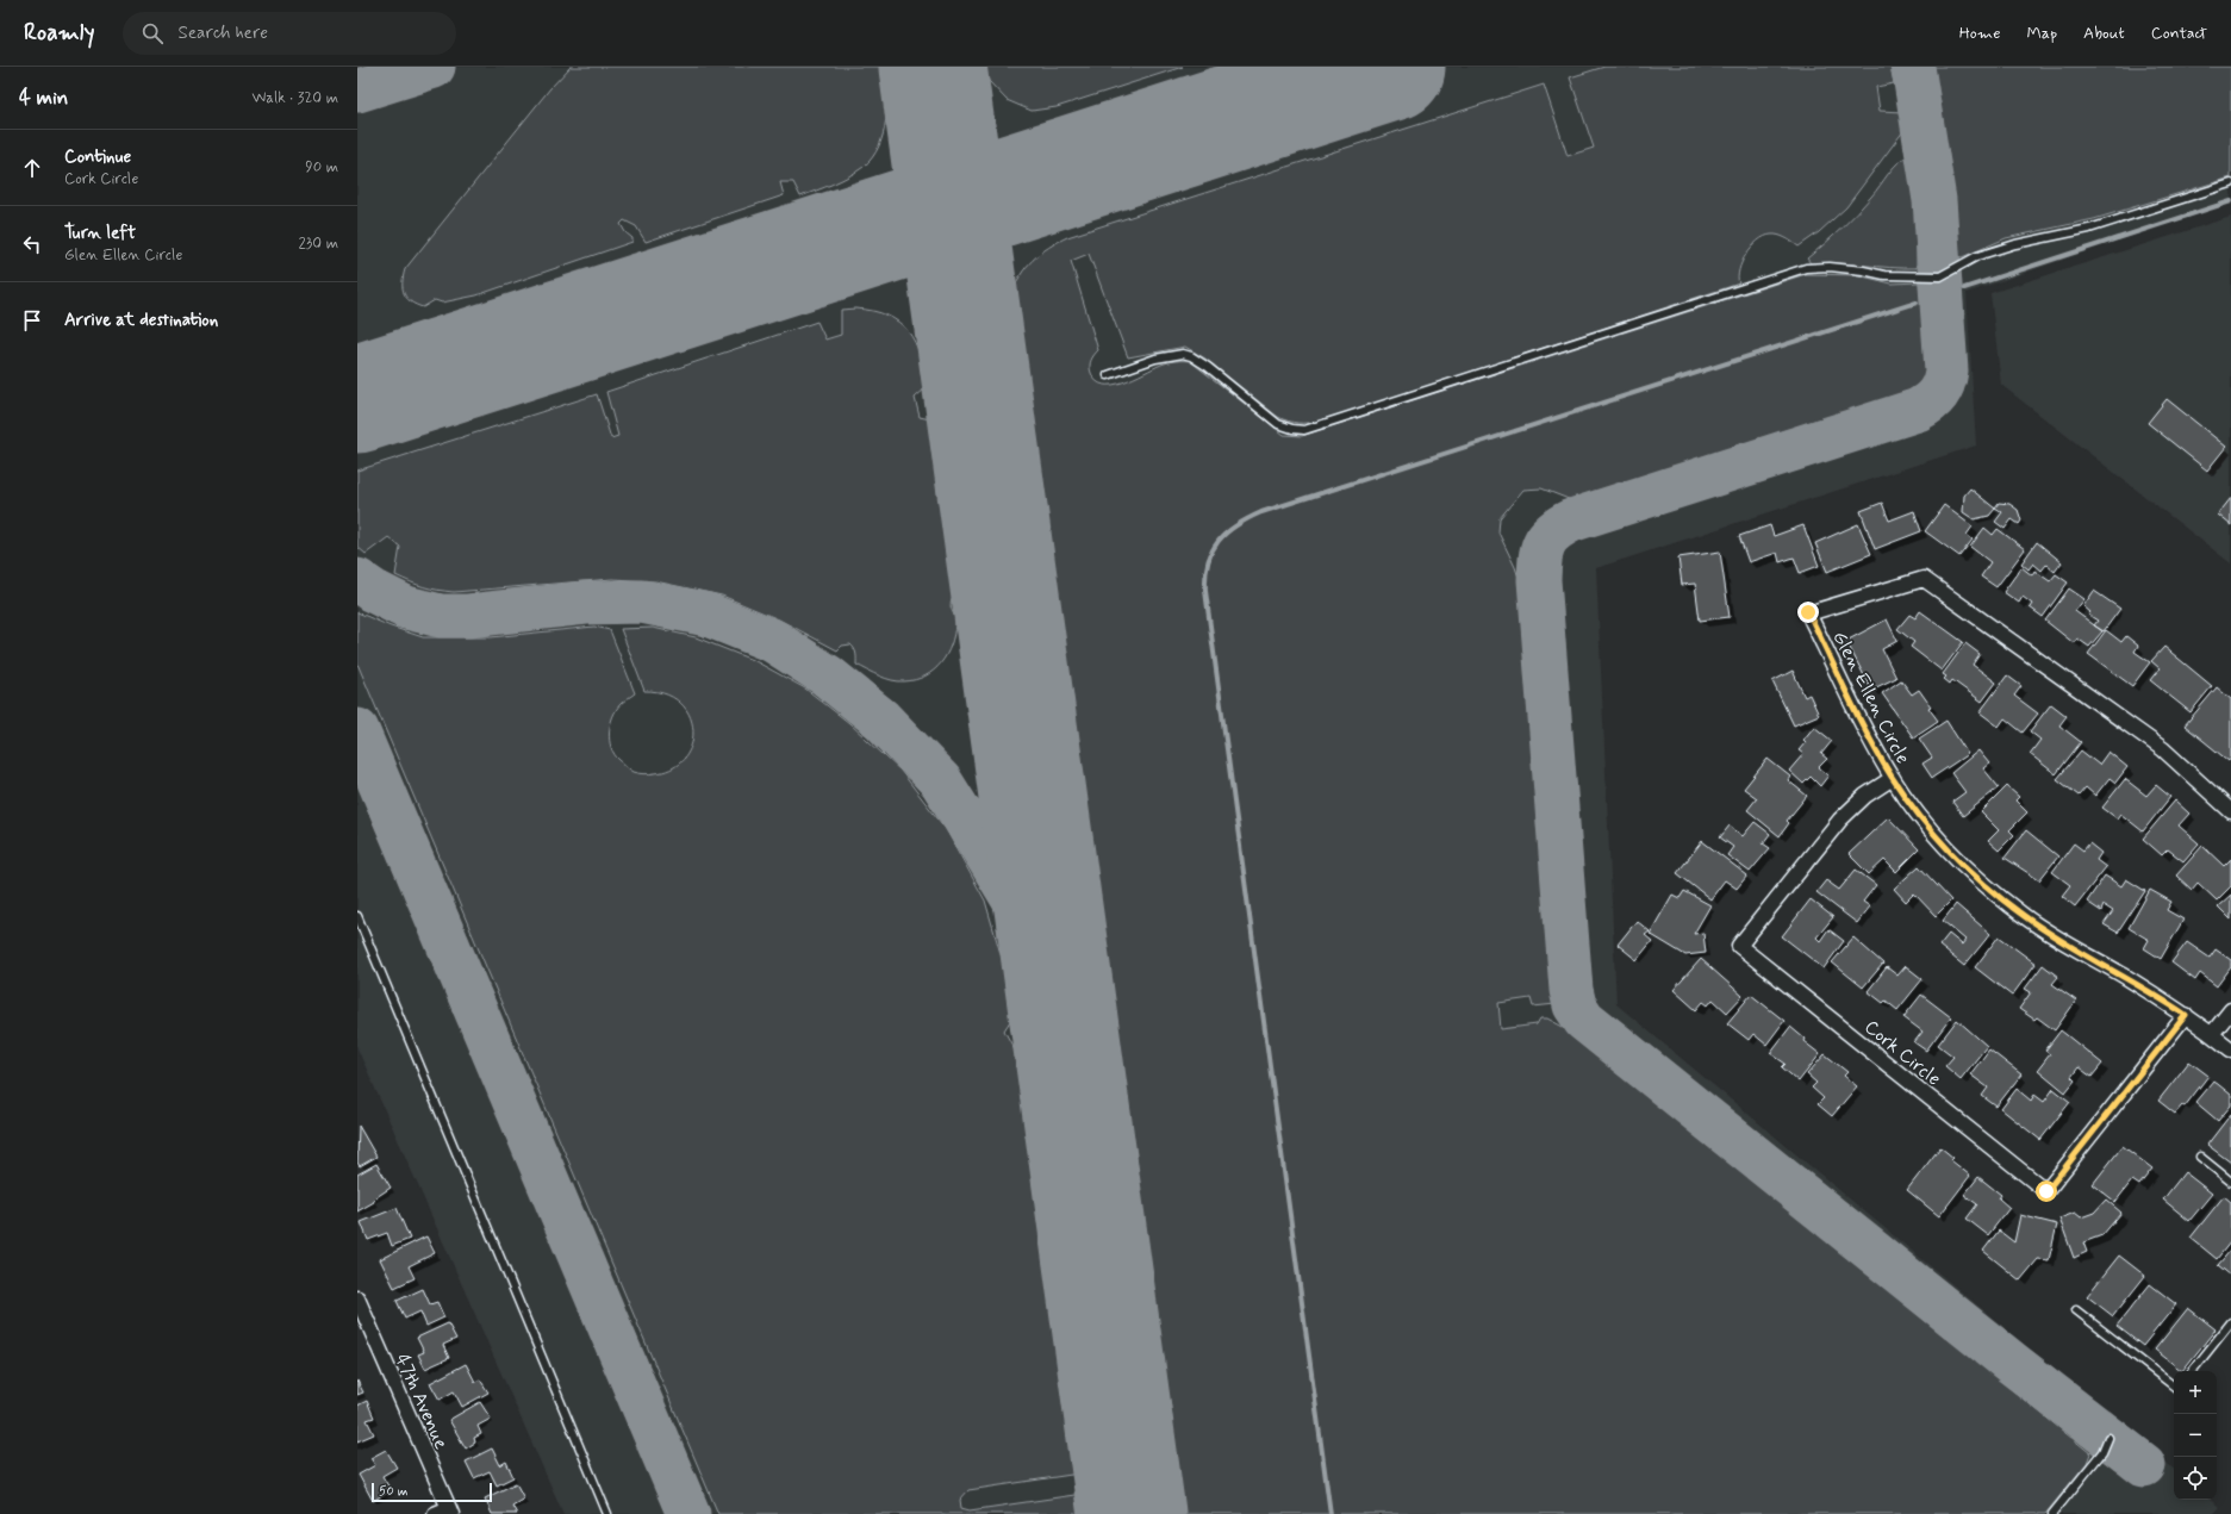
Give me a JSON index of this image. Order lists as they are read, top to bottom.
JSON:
{
  "streets": {
    "street": ["Glen Ellen Circle", "Cork Circle", "47th Avenue"]
  },
  "crossings": [
    ["Glen Ellen Circle", "Cork Circle"]
  ],
  "scale_bar": "50 m",
  "page": {
    "header": "Roamly",
    "search": "Search here",
    "nav": [
      "Home",
      "Map",
      "About",
      "Contact"
    ],
    "heading": ["4 min", "Walk · 320 m"],
    "list": [
      ["Continue", "Cork Circle", "90 m"],
      ["Turn left", "Glen Ellen Circle", "230 m"],
      "Arrive at destination"
    ],
    "map_buttons": ["+", "−"],
    "scale": "50 m"
  }
}
